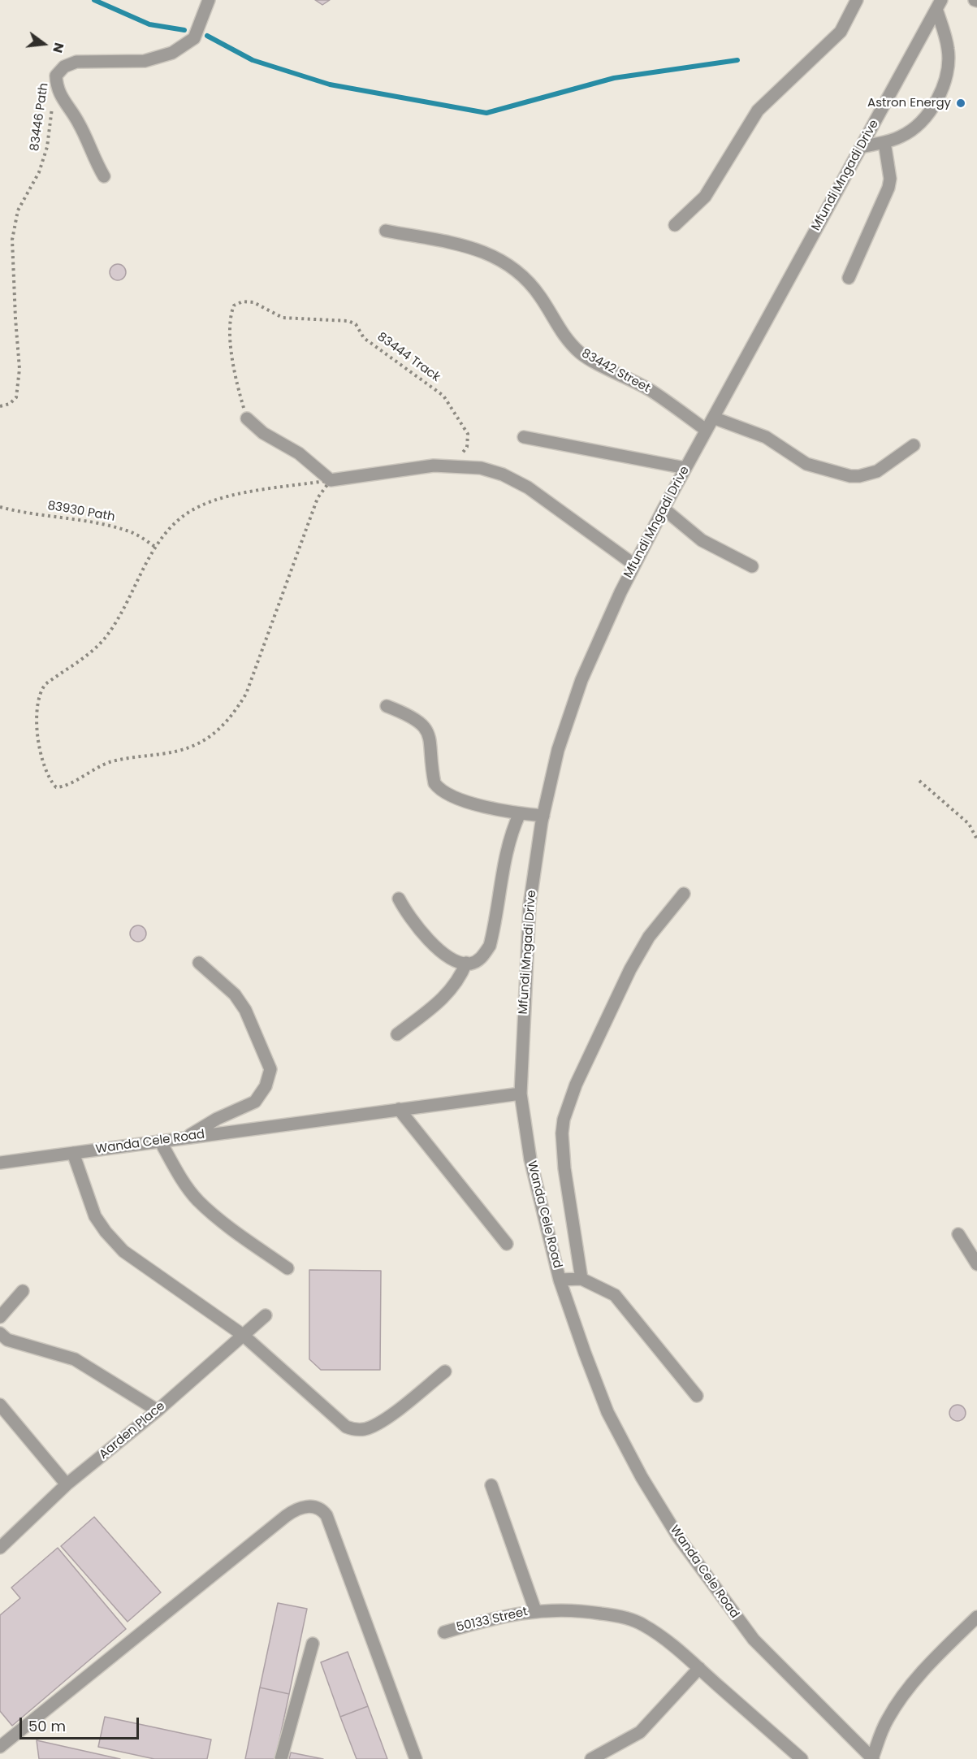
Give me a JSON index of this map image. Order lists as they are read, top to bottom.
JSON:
{
  "streets": {
    "street": [
      "Mfundi Mngadi Drive",
      "83442 Street",
      "Wanda Cele Road",
      "Aarden Place",
      "50133 Street"
    ],
    "path": ["83446 Path", "83444 Track", "83930 Path"]
  },
  "crossings": [
    ["Mfundi Mngadi Drive", "83442 Street"],
    ["Mfundi Mngadi Drive", "Wanda Cele Road"]
  ],
  "places": ["Astron Energy"],
  "scale_bar": "50 m",
  "north": "right"
}
